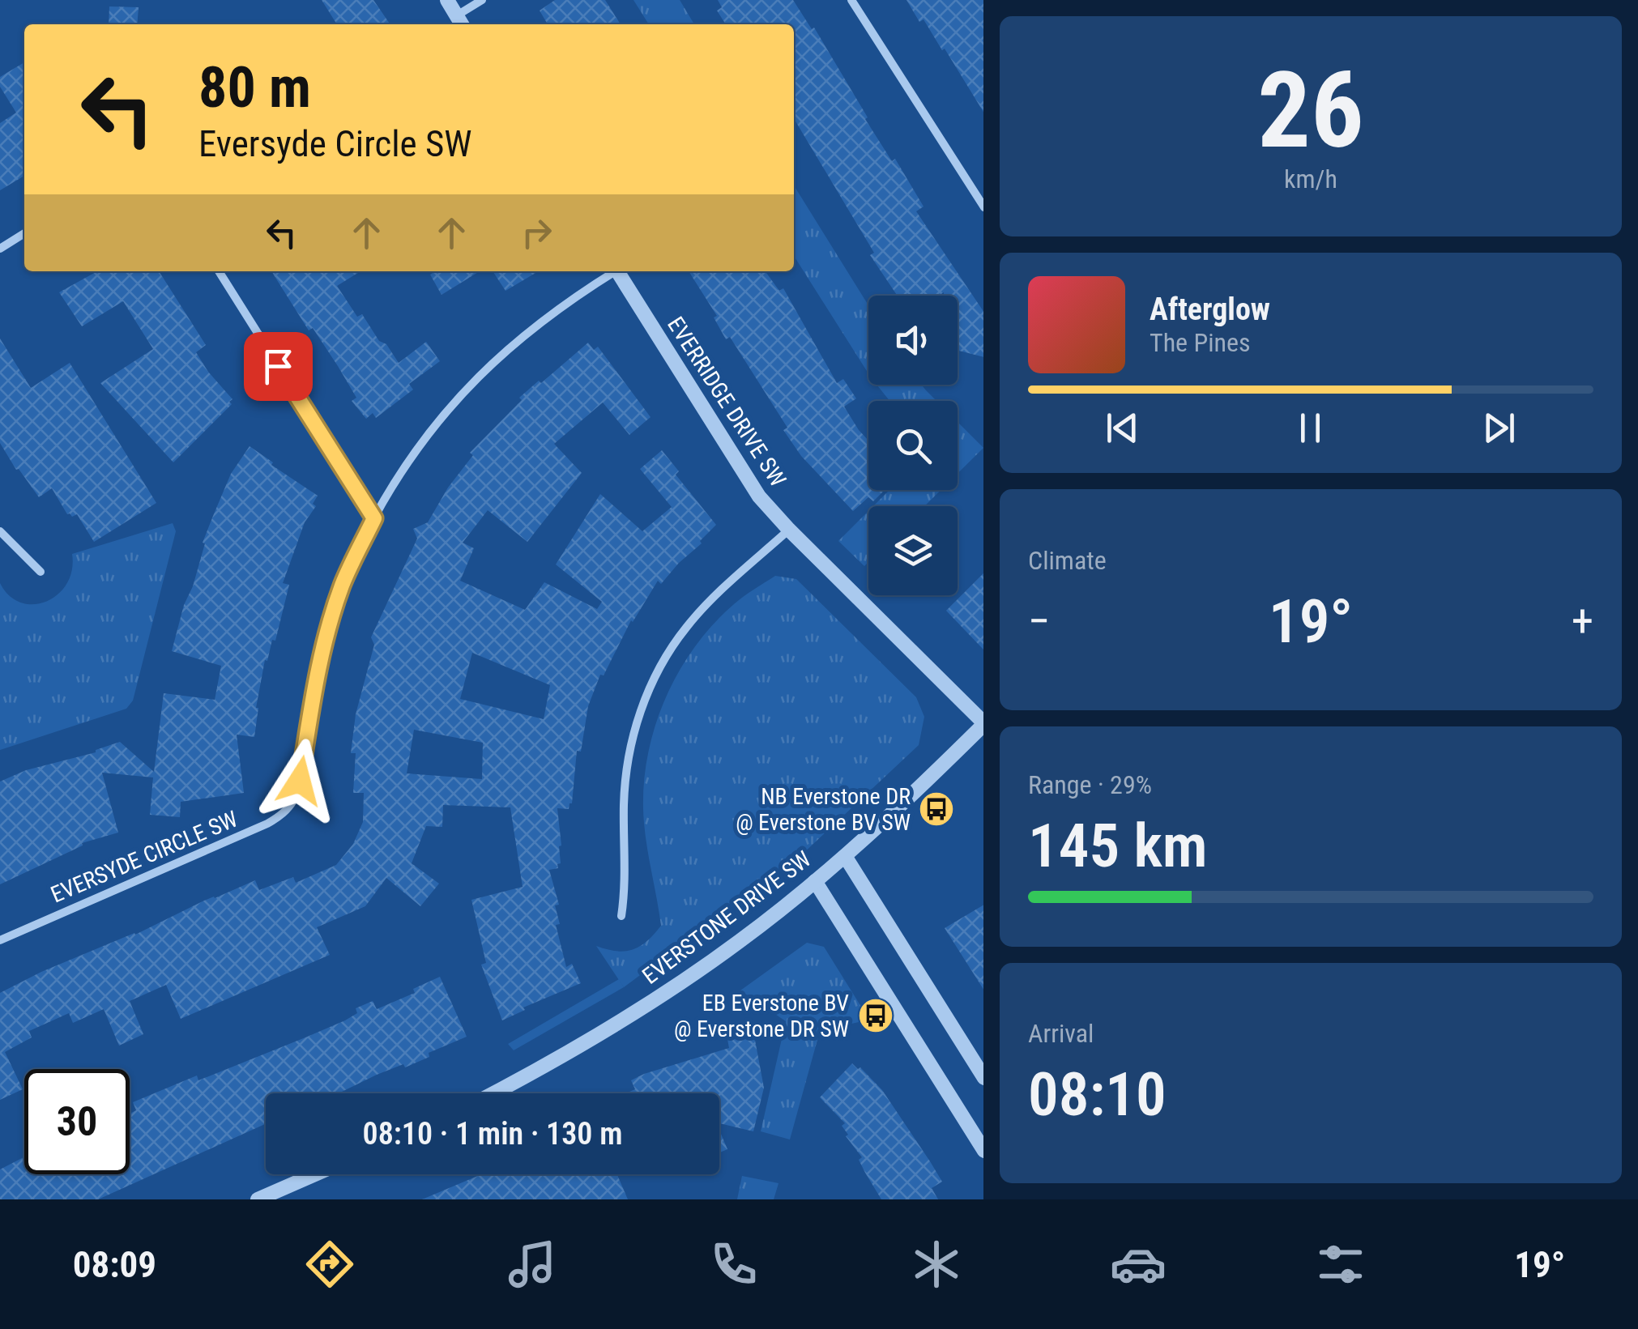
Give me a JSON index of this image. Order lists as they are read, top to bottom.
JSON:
{
  "streets": {
    "street": ["EVERRIDGE DRIVE SW", "EVERSYDE CIRCLE SW", "EVERSTONE DRIVE SW"]
  },
  "crossings": [
    ["EVERRIDGE DRIVE SW", "EVERSTONE DRIVE SW"]
  ],
  "places": {
    "bus stop": ["NB Everstone DR @ Everstone BV SW", "EB Everstone BV @ Everstone DR SW"]
  },
  "page": {
    "tile": [
      ["26", "km/h"],
      "Climate",
      ["Range · 29%", "145 km"],
      ["Arrival", "08:10"]
    ],
    "turn": ["80 m", "Eversyde Circle SW"],
    "song": ["Afterglow", "The Pines"],
    "heat": ["−", "19°", "+"],
    "limit": "30",
    "trip": "08:10 · 1 min · 130 m",
    "tabs": ["08:09", "19°"]
  }
}
